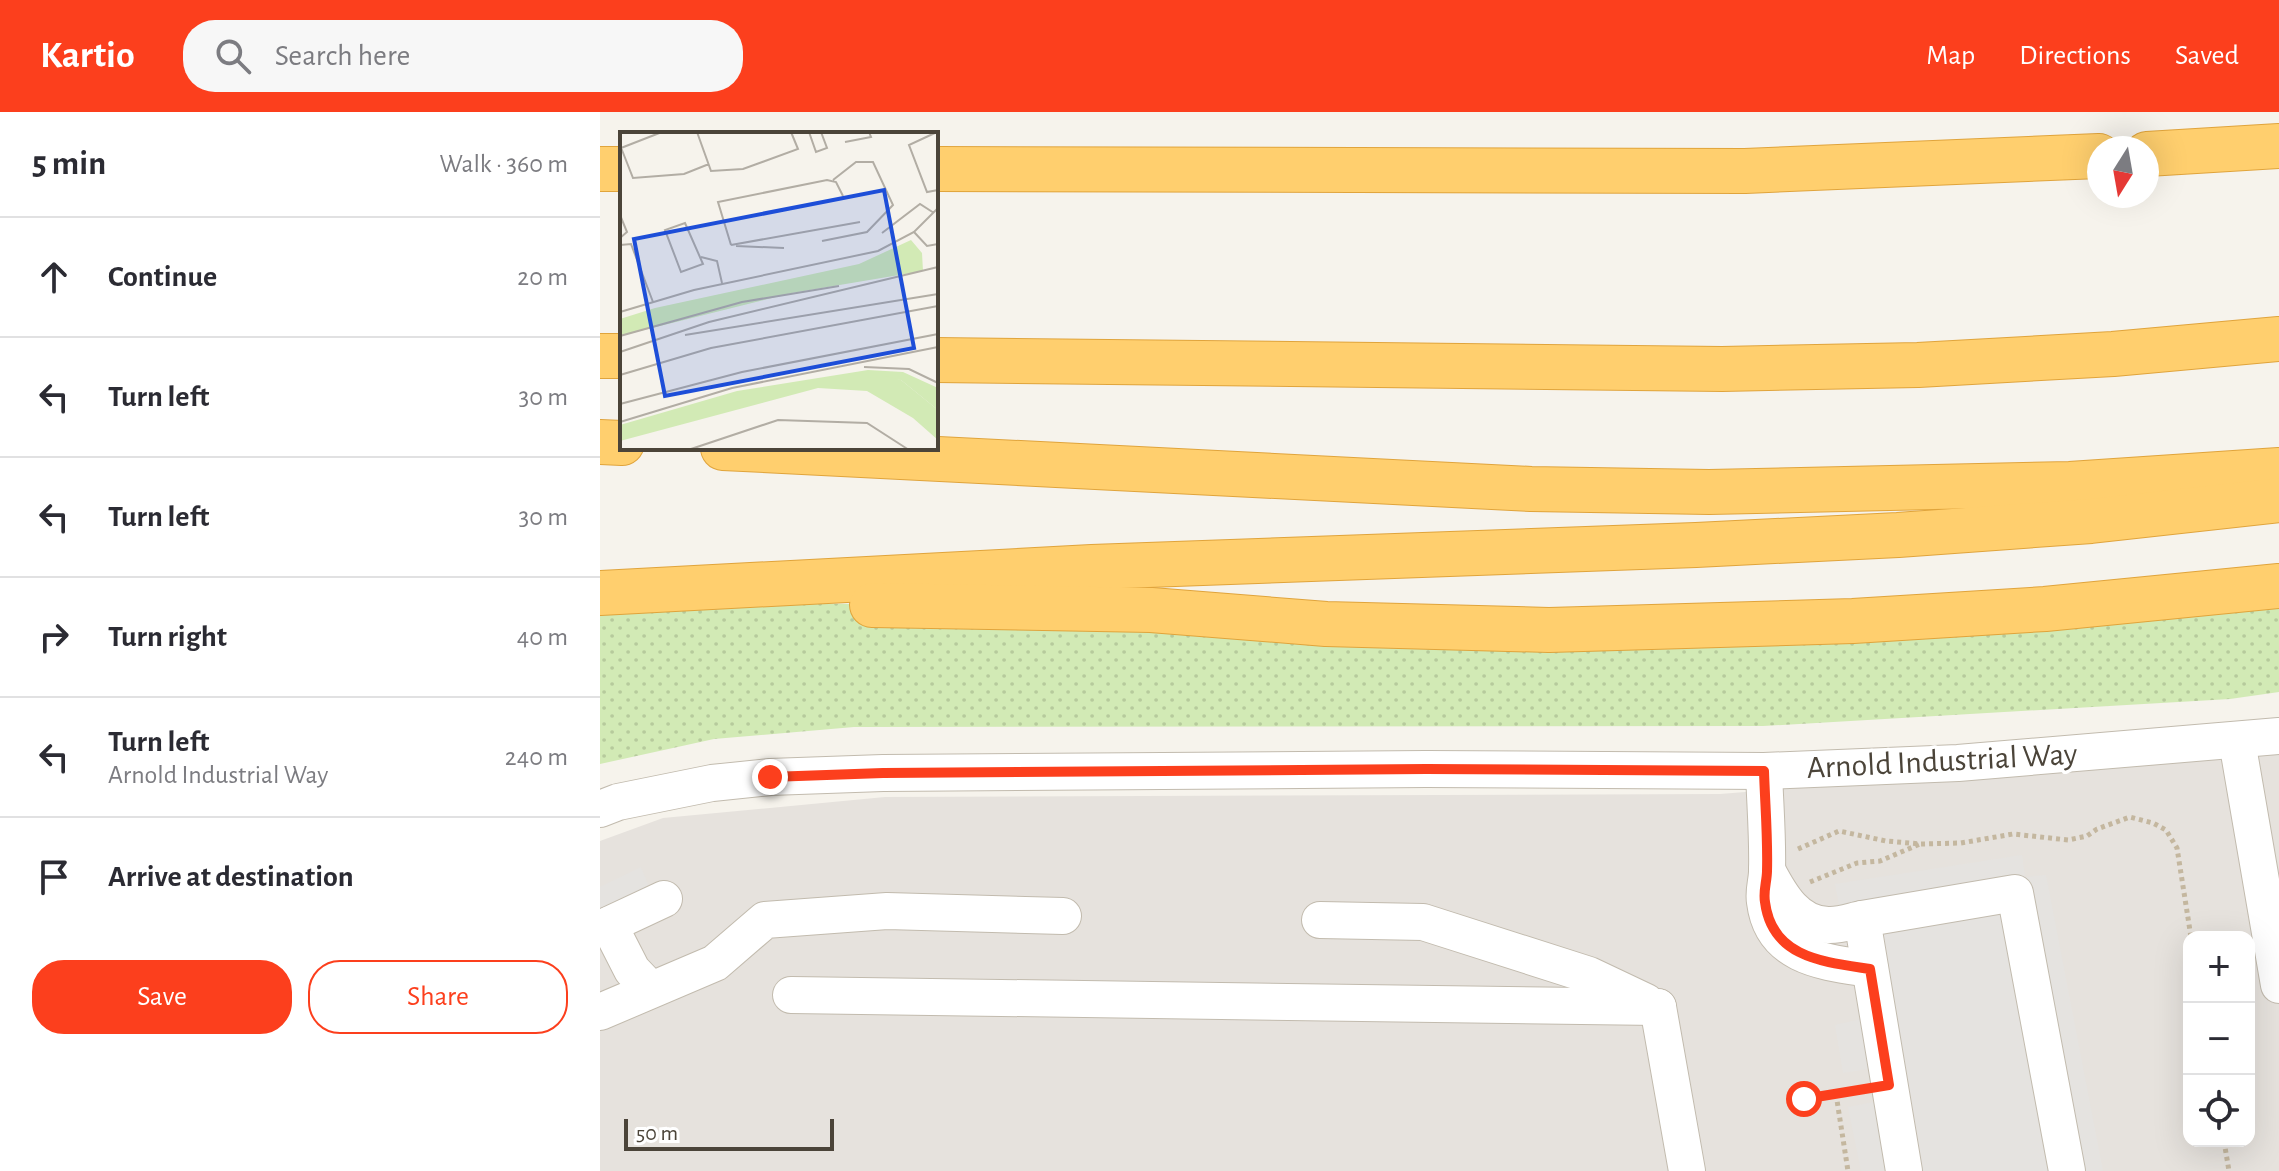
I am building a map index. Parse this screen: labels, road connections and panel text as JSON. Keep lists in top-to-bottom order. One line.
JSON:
{"streets":{"street":["Arnold Industrial Way"]},"scale_bar":"50 m","north":"bottom","page":{"header":"Kartio","search":"Search here","nav":["Map","Directions","Saved"],"heading":["5 min","Walk · 360 m"],"list":[["Continue","20 m"],["Turn left","30 m"],["Turn left","30 m"],["Turn right","40 m"],["Turn left","Arnold Industrial Way","240 m"],"Arrive at destination"],"map_buttons":["+","−"],"buttons":["Save","Share"],"scale":"50 m"}}
